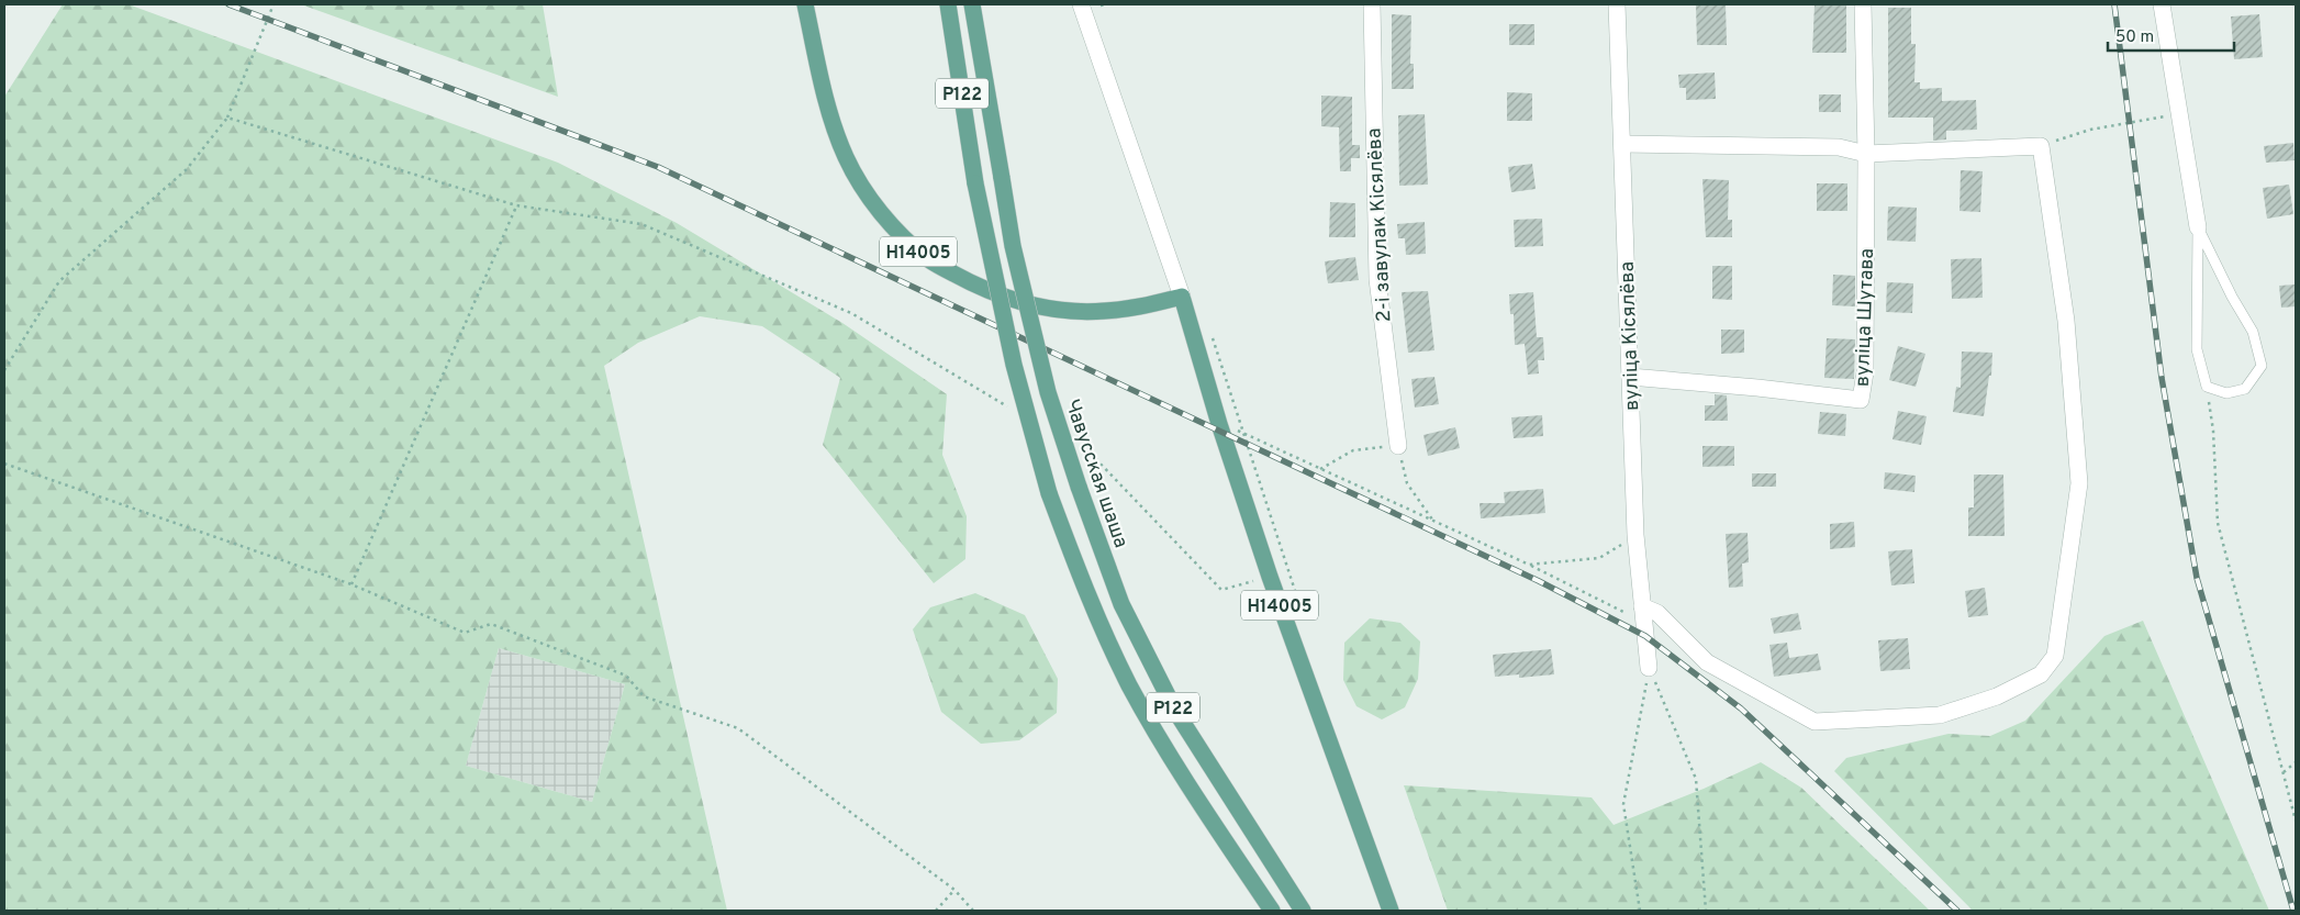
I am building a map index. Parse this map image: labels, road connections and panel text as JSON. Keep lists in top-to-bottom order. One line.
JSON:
{"streets":{"main road":["Р122","Н14005","Чавусская шаша"],"street":["2-і завулак Кісялёва","вуліца Шутава","вуліца Кісялёва"]},"crossings":[["вуліца Шутава","вуліца Кісялёва"]],"scale_bar":"50 m"}
